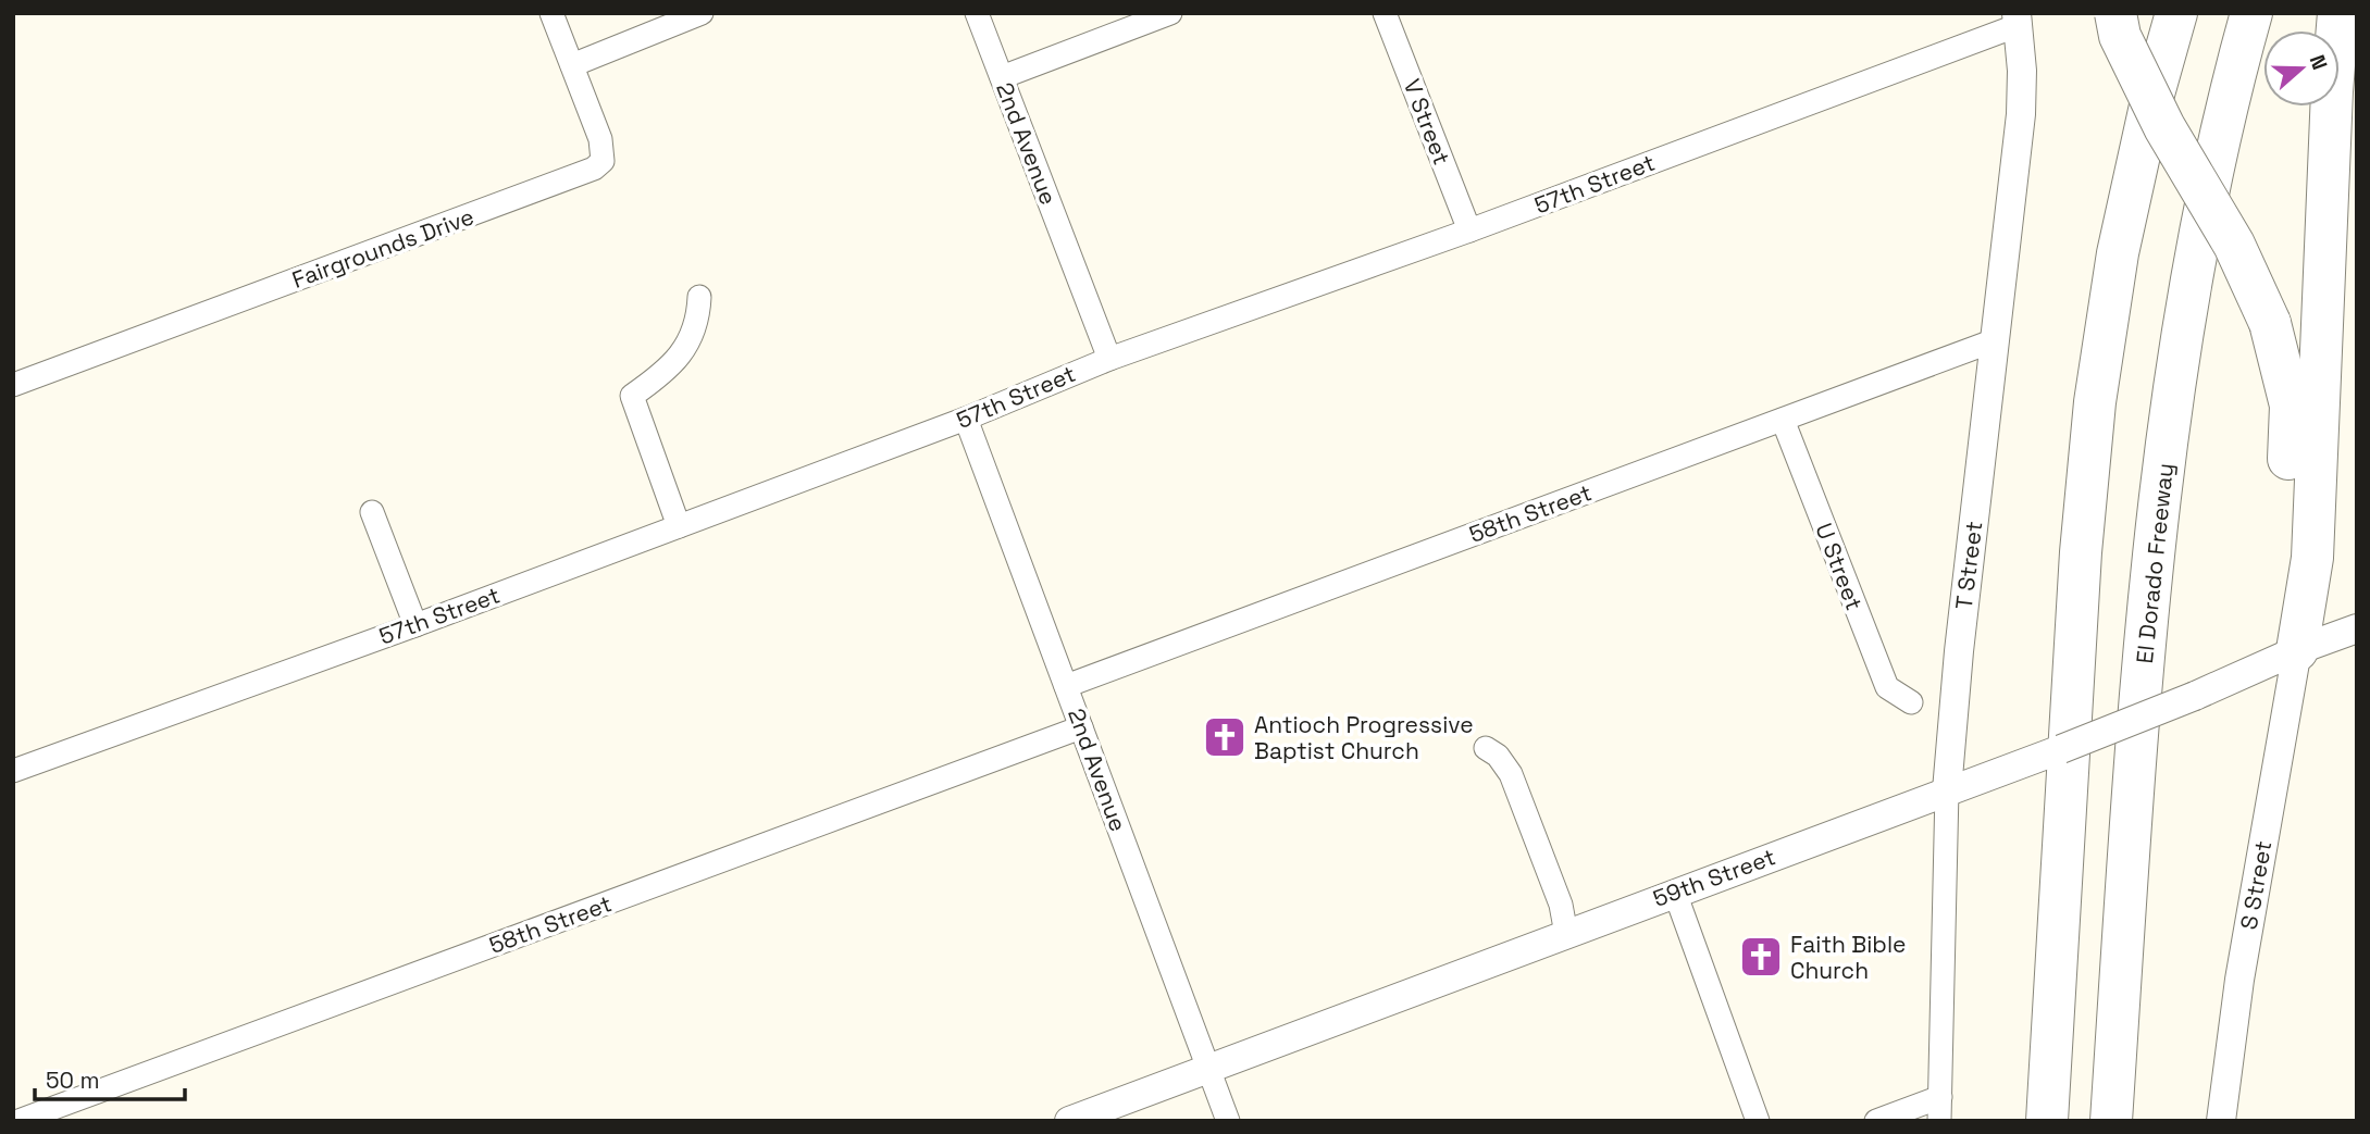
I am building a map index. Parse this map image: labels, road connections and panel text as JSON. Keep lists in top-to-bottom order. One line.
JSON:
{"streets":{"highway":["El Dorado Freeway"],"street":["V Street","2nd Avenue","57th Street","Fairgrounds Drive","58th Street","T Street","U Street","59th Street","S Street"]},"crossings":[["V Street","57th Street"],["2nd Avenue","57th Street"],["2nd Avenue","58th Street"],["2nd Avenue","59th Street"],["57th Street","T Street"],["58th Street","T Street"],["58th Street","U Street"],["T Street","59th Street"],["59th Street","S Street"]],"places":{"church":["Antioch Progressive Baptist Church","Faith Bible Church"]},"scale_bar":"50 m","north":"right"}
